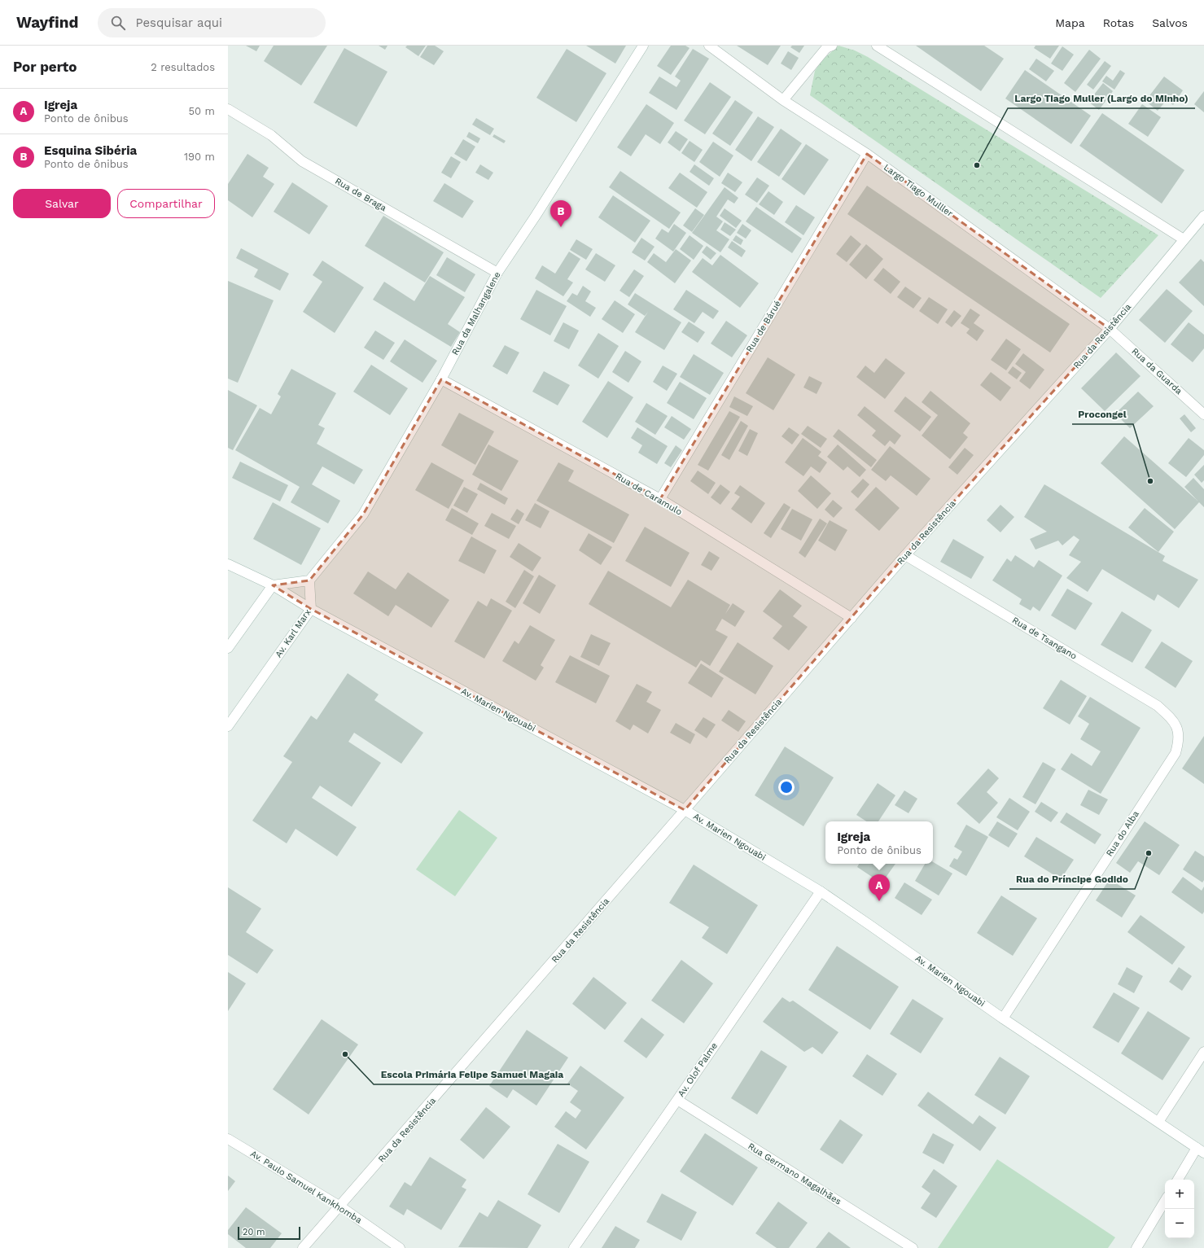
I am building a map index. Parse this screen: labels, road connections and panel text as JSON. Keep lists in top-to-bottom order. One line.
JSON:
{"streets":{"street":["Largo Tiago Mulller","Rua de Braga","Rua da Malhangalene","Rua de Bárué","Rua da Resistência","Rua da Guarda","Rua de Caramulo","Av. Karl Marx","Rua de Tsangano","Av. Marien Ngouabi","Rua do Alba","Av. Olof Palme","Rua Germano Magalhães","Av. Paulo Samuel Kankhomba"]},"crossings":[["Largo Tiago Mulller","Rua de Bárué"],["Largo Tiago Mulller","Rua da Resistência"],["Largo Tiago Mulller","Rua da Guarda"],["Rua de Braga","Rua da Malhangalene"],["Rua da Malhangalene","Rua de Caramulo"],["Rua da Malhangalene","Av. Karl Marx"],["Rua de Bárué","Rua de Caramulo"],["Rua da Resistência","Rua da Guarda"],["Rua da Resistência","Rua de Caramulo"],["Rua da Resistência","Rua de Tsangano"],["Rua da Resistência","Av. Marien Ngouabi"],["Rua da Resistência","Av. Paulo Samuel Kankhomba"],["Av. Karl Marx","Av. Marien Ngouabi"],["Rua de Tsangano","Rua do Alba"],["Av. Marien Ngouabi","Rua do Alba"],["Av. Marien Ngouabi","Av. Olof Palme"],["Av. Olof Palme","Rua Germano Magalhães"]],"places":["Largo Tiago Muller (Largo do Minho)","Procongel","Rua do Príncipe Godido","Escola Primária Felipe Samuel Magaia"],"scale_bar":"20 m","page":{"header":"Wayfind","search":"Pesquisar aqui","nav":["Mapa","Rotas","Salvos"],"heading":["Por perto","2 resultados"],"list":[{"mark":"A","name":"Igreja","note":"Ponto de ônibus","value":"50 m"},{"mark":"B","name":"Esquina Sibéria","note":"Ponto de ônibus","value":"190 m"}],"buttons":["Salvar","Compartilhar"],"pins":["B","A"],"popup":["Igreja","Ponto de ônibus"],"map_buttons":["+","−"],"scale":"20 m"}}
